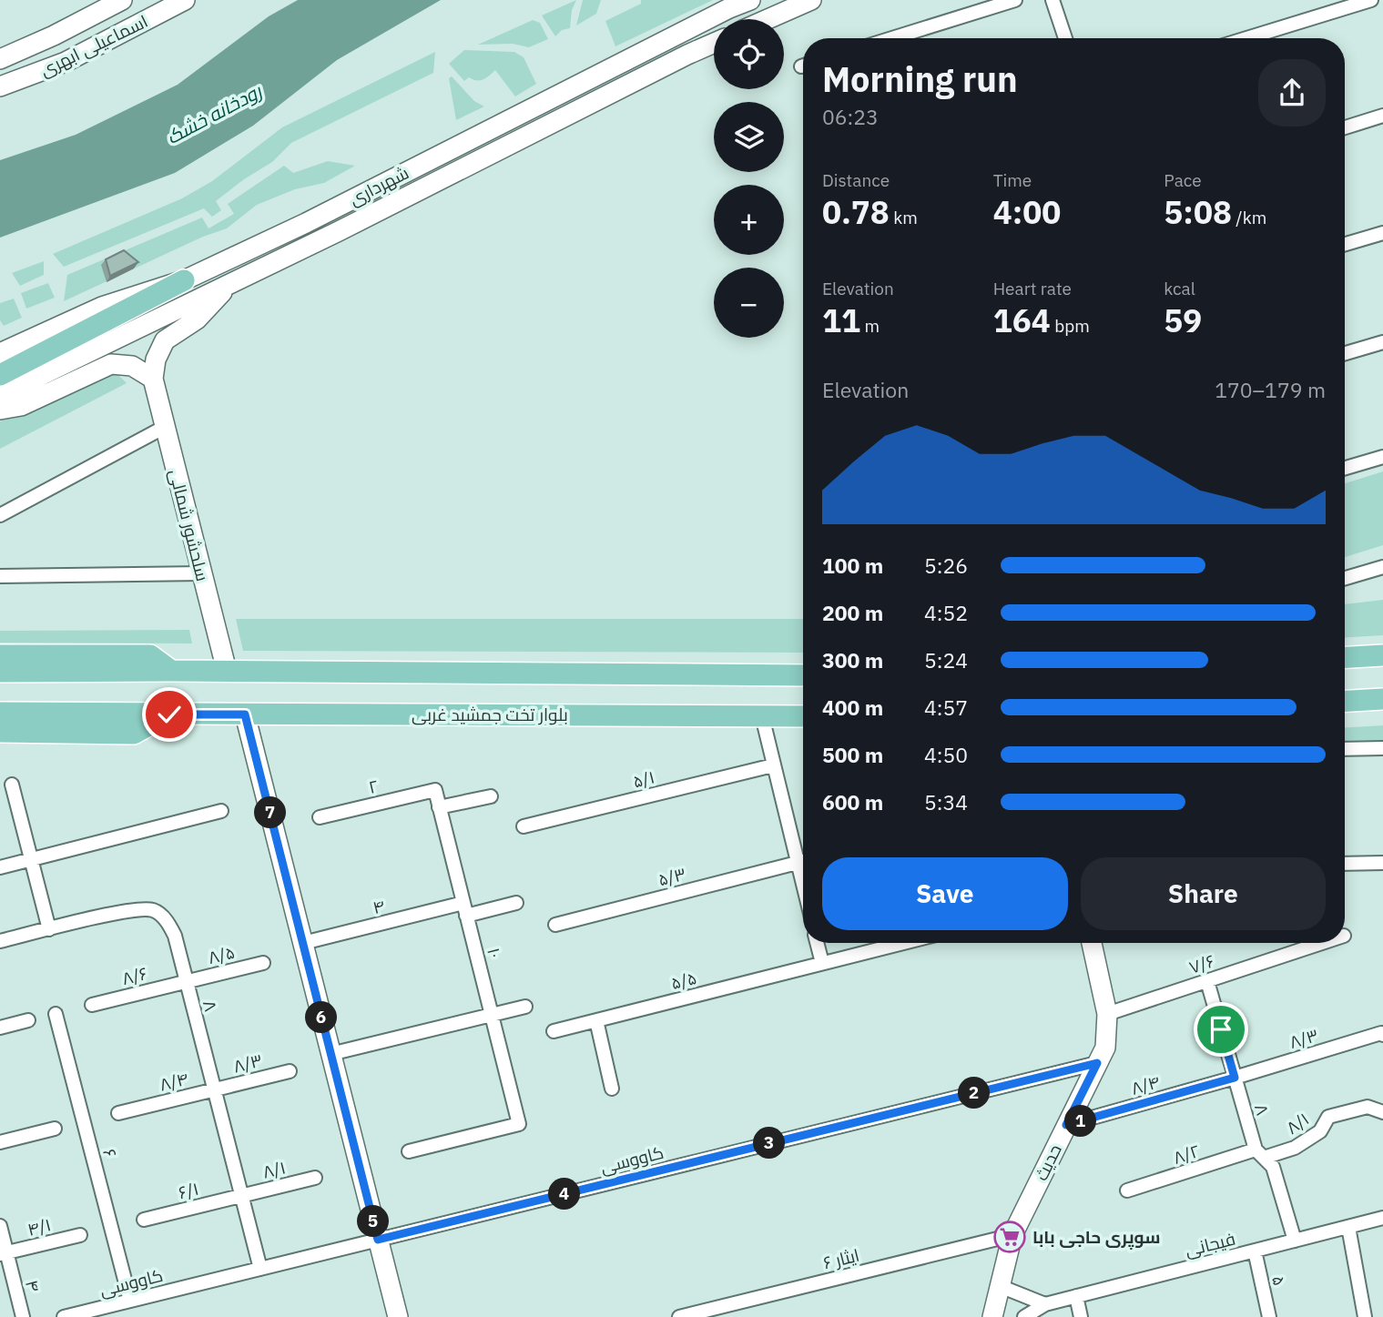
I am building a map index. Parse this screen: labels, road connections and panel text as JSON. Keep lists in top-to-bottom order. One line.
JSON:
{"streets":{"main road":["بلوار تخت جمشید غربی"],"street":["اسماعیلی ابهری","شهرداری","سلحشور شمالی","۵/۱","۲","۵/۳","۴","۱۰","۸/۵","۷/۶","۸/۶","۵/۵","۸","۸/۳","۸/۴","۸/۱","۶","۸/۲","کاووسی","حدیث","۶/۱","۴/۱","فیجانی","ایثار ۶","۵"]},"crossings":[["۲","۱۰"],["۴","۱۰"],["۴","۴/۱"],["۸/۵","۸/۶"],["۸/۵","۸"],["۷/۶","۸"],["۷/۶","حدیث"],["۸/۶","۸"],["۸","۸/۳"],["۸","۸/۴"],["۸","۸/۱"],["۸","۸/۲"],["۸","کاووسی"],["۸","۶/۱"],["۸","فیجانی"],["۸/۳","۸/۴"],["۸/۴","حدیث"],["۸/۱","۸/۲"],["۸/۱","۶/۱"],["۶","کاووسی"],["کاووسی","حدیث"],["حدیث","ایثار ۶"],["فیجانی","۵"]],"water":["رودخانه خشک"],"places":{"supermarket":["سوپری حاجی بابا"]},"page":{"map_buttons":["+","−"],"heading":["Morning run","06:23"],"stats":[["Distance","0.78 km"],["Time","4:00"],["Pace","5:08 /km"],["Elevation","11 m"],["Heart rate","164 bpm"],["kcal","59"]],"chart":["Elevation","170–179 m"],"list":[{"name":"100 m","note":"5:26"},{"name":"200 m","note":"4:52"},{"name":"300 m","note":"5:24"},{"name":"400 m","note":"4:57"},{"name":"500 m","note":"4:50"},{"name":"600 m","note":"5:34"}],"pins":["7","6","2","1","3","4","5"],"buttons":["Save","Share"]}}
